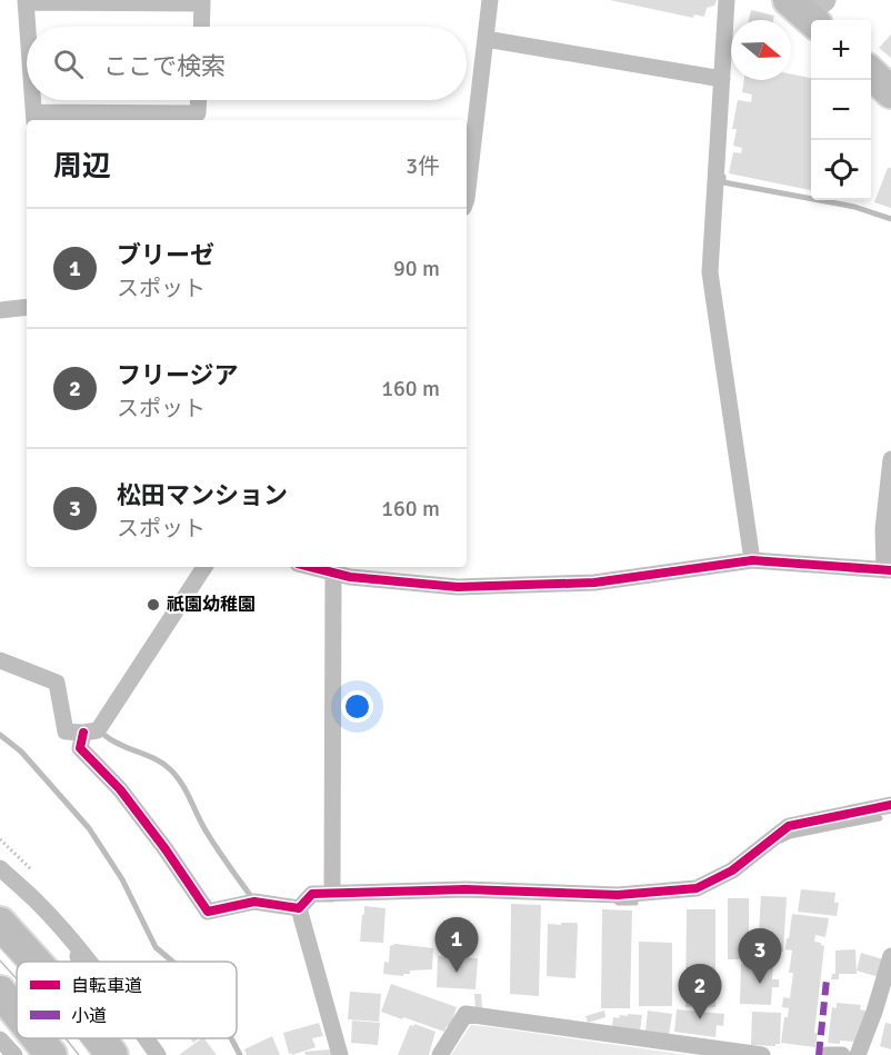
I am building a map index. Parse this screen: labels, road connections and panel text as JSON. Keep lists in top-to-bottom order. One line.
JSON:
{"places":["祇園幼稚園"],"legend":["自転車道","小道"],"north":"right","page":{"map_buttons":["+","−"],"search":"ここで検索","heading":["周辺","3件"],"list":[{"mark":"1","name":"ブリーゼ","note":"スポット","value":"90 m"},{"mark":"2","name":"フリージア","note":"スポット","value":"160 m"},{"mark":"3","name":"松田マンション","note":"スポット","value":"160 m"}],"pins":["1","3","2"]}}
